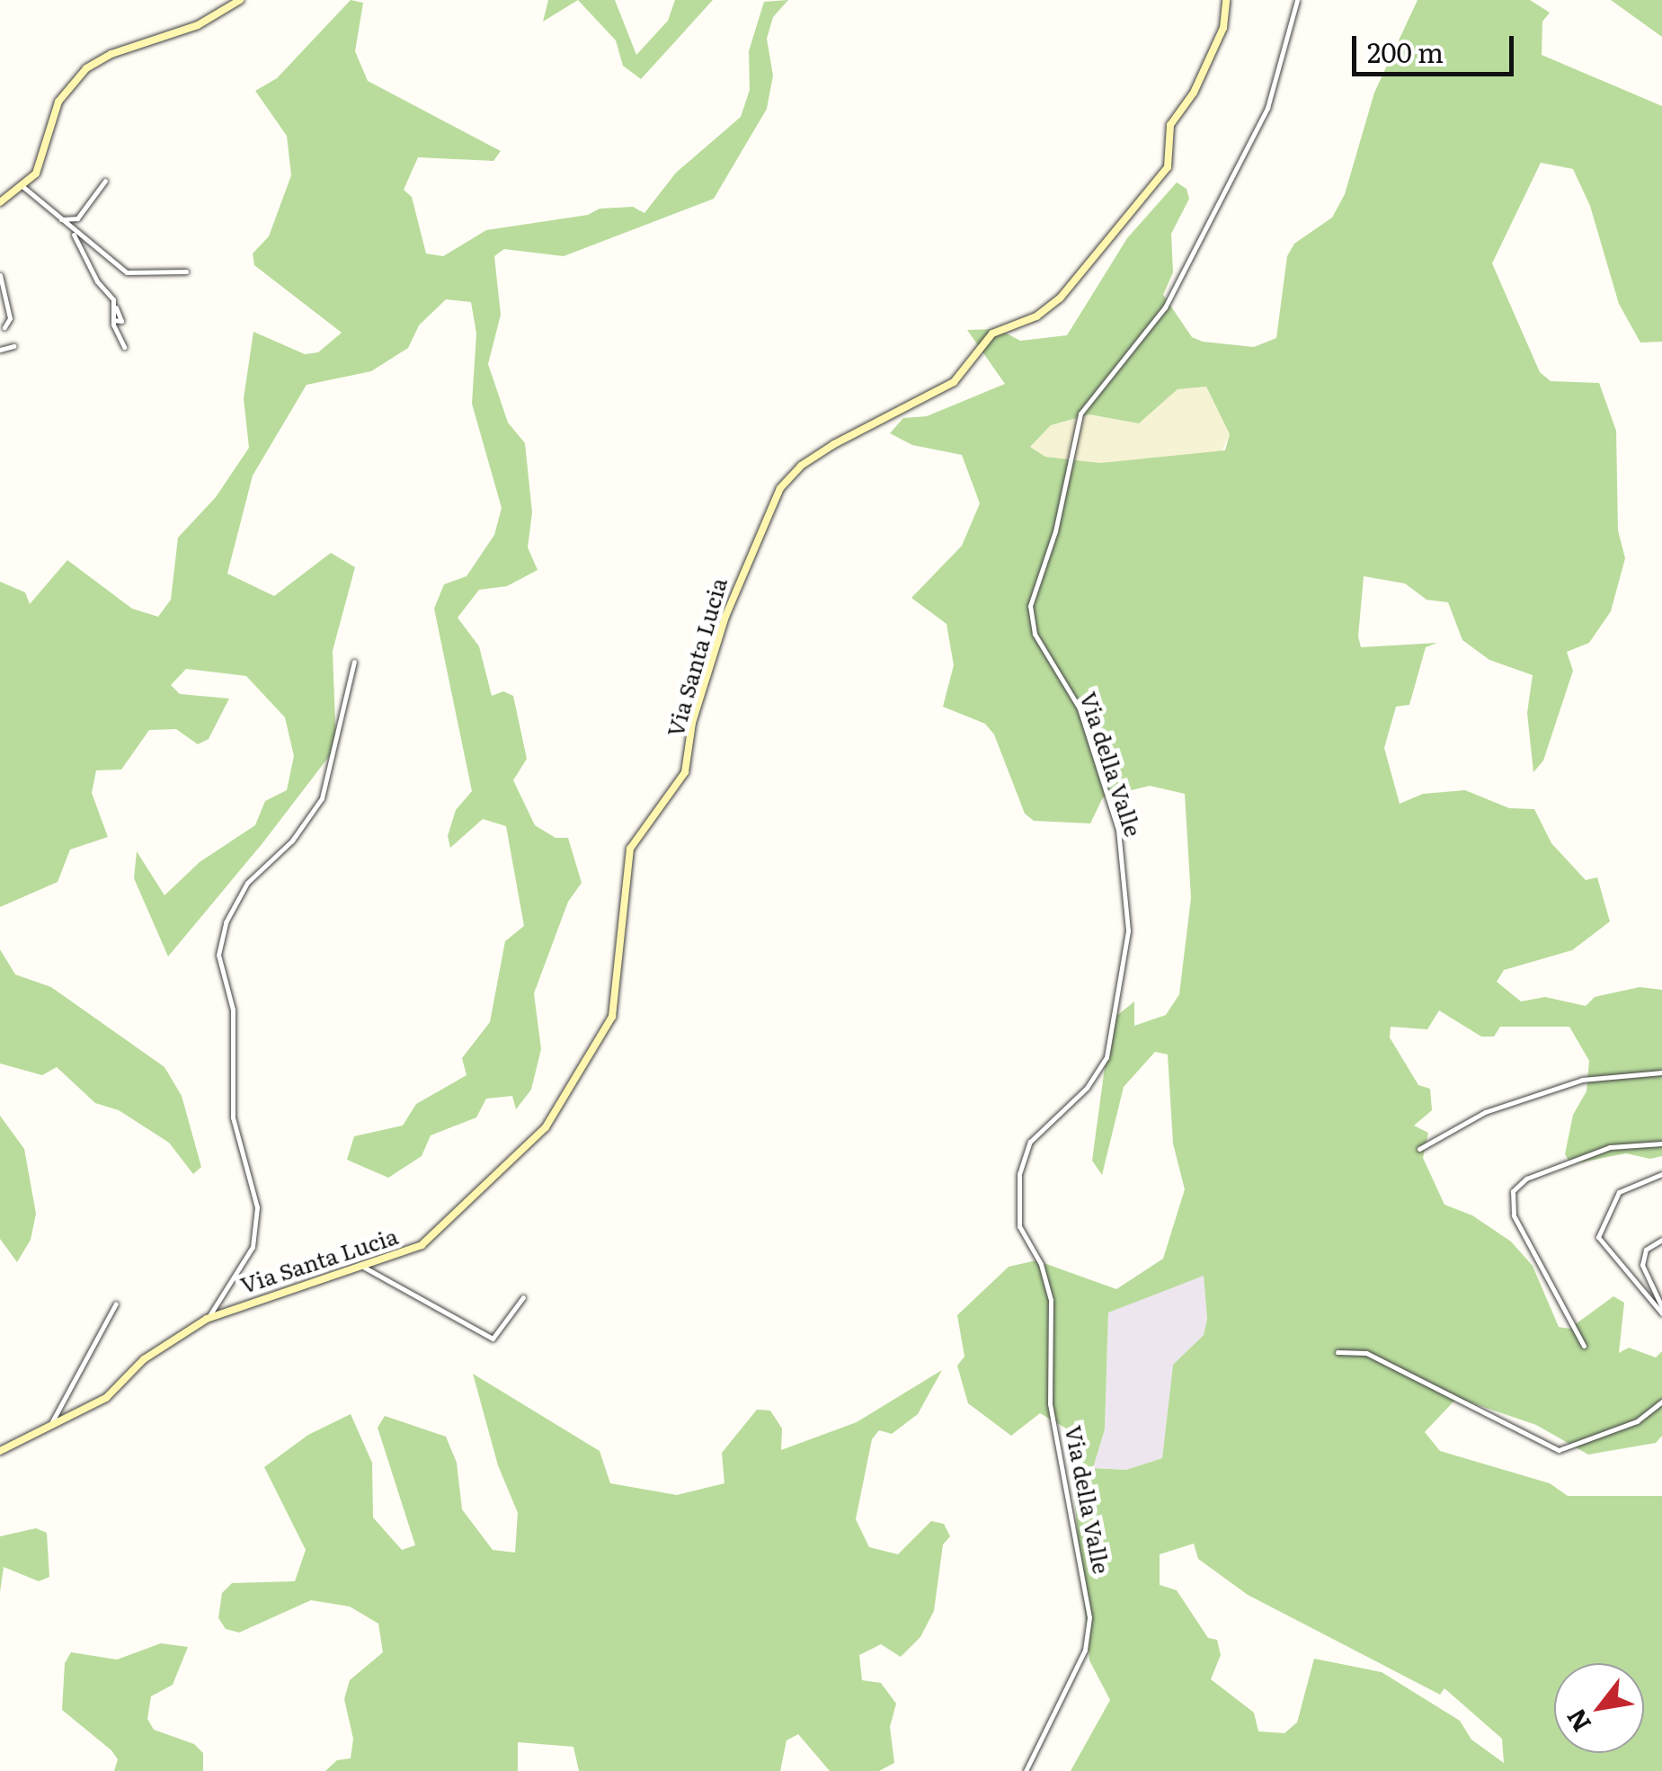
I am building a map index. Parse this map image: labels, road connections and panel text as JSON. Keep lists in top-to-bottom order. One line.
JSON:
{"streets":{"street":["Via Santa Lucia","Via della Valle"]},"scale_bar":"200 m","north":"bottom left"}
